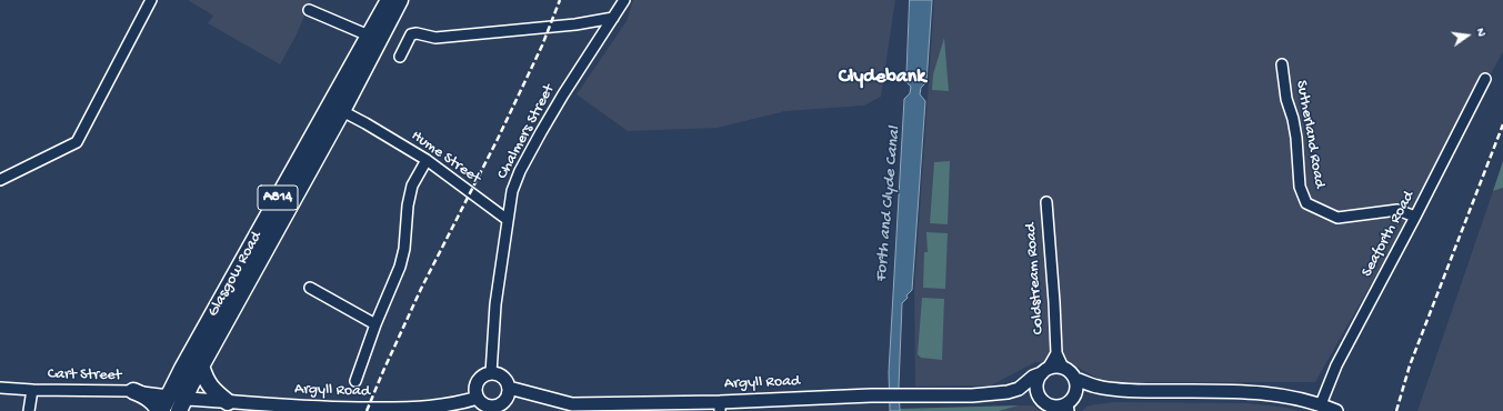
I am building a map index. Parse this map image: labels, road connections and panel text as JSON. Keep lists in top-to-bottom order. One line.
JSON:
{"streets":{"main road":["A814","Glasgow Road"],"street":["Chalmers Street","Sutherland Road","Hume Street","Seaforth Road","Coldstream Road","Cart Street","Argyll Road"]},"crossings":[["Chalmers Street","Hume Street"],["Chalmers Street","Argyll Road"],["Sutherland Road","Seaforth Road"],["Hume Street","Glasgow Road"],["Glasgow Road","Cart Street"],["Glasgow Road","Argyll Road"],["Coldstream Road","Argyll Road"]],"districts":["Clydebank"],"water":["Forth and Clyde Canal"],"north":"right"}
